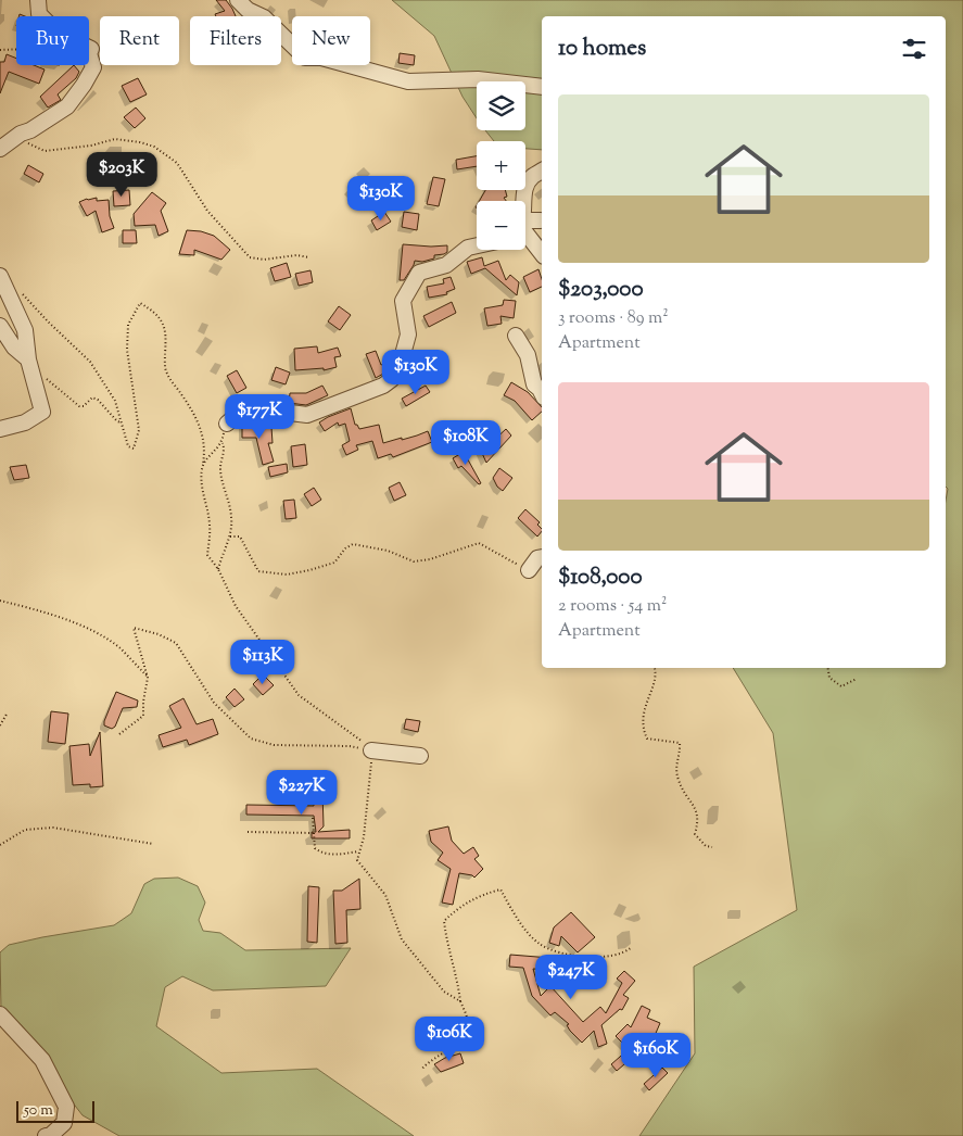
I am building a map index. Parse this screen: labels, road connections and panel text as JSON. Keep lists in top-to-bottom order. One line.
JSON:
{"scale_bar":"50 m","page":{"chip":["Buy","Rent","Filters","New"],"heading":"10 homes","map_buttons":["+","−"],"list":[{"name":"$203,000","note":"3 rooms · 89 m² · Apartment"},{"name":"$108,000","note":"2 rooms · 54 m² · Apartment"}],"price":["$203K","$130K","$130K","$177K","$108K","$113K","$227K","$247K","$106K","$160K"],"scale":"50 m"}}
